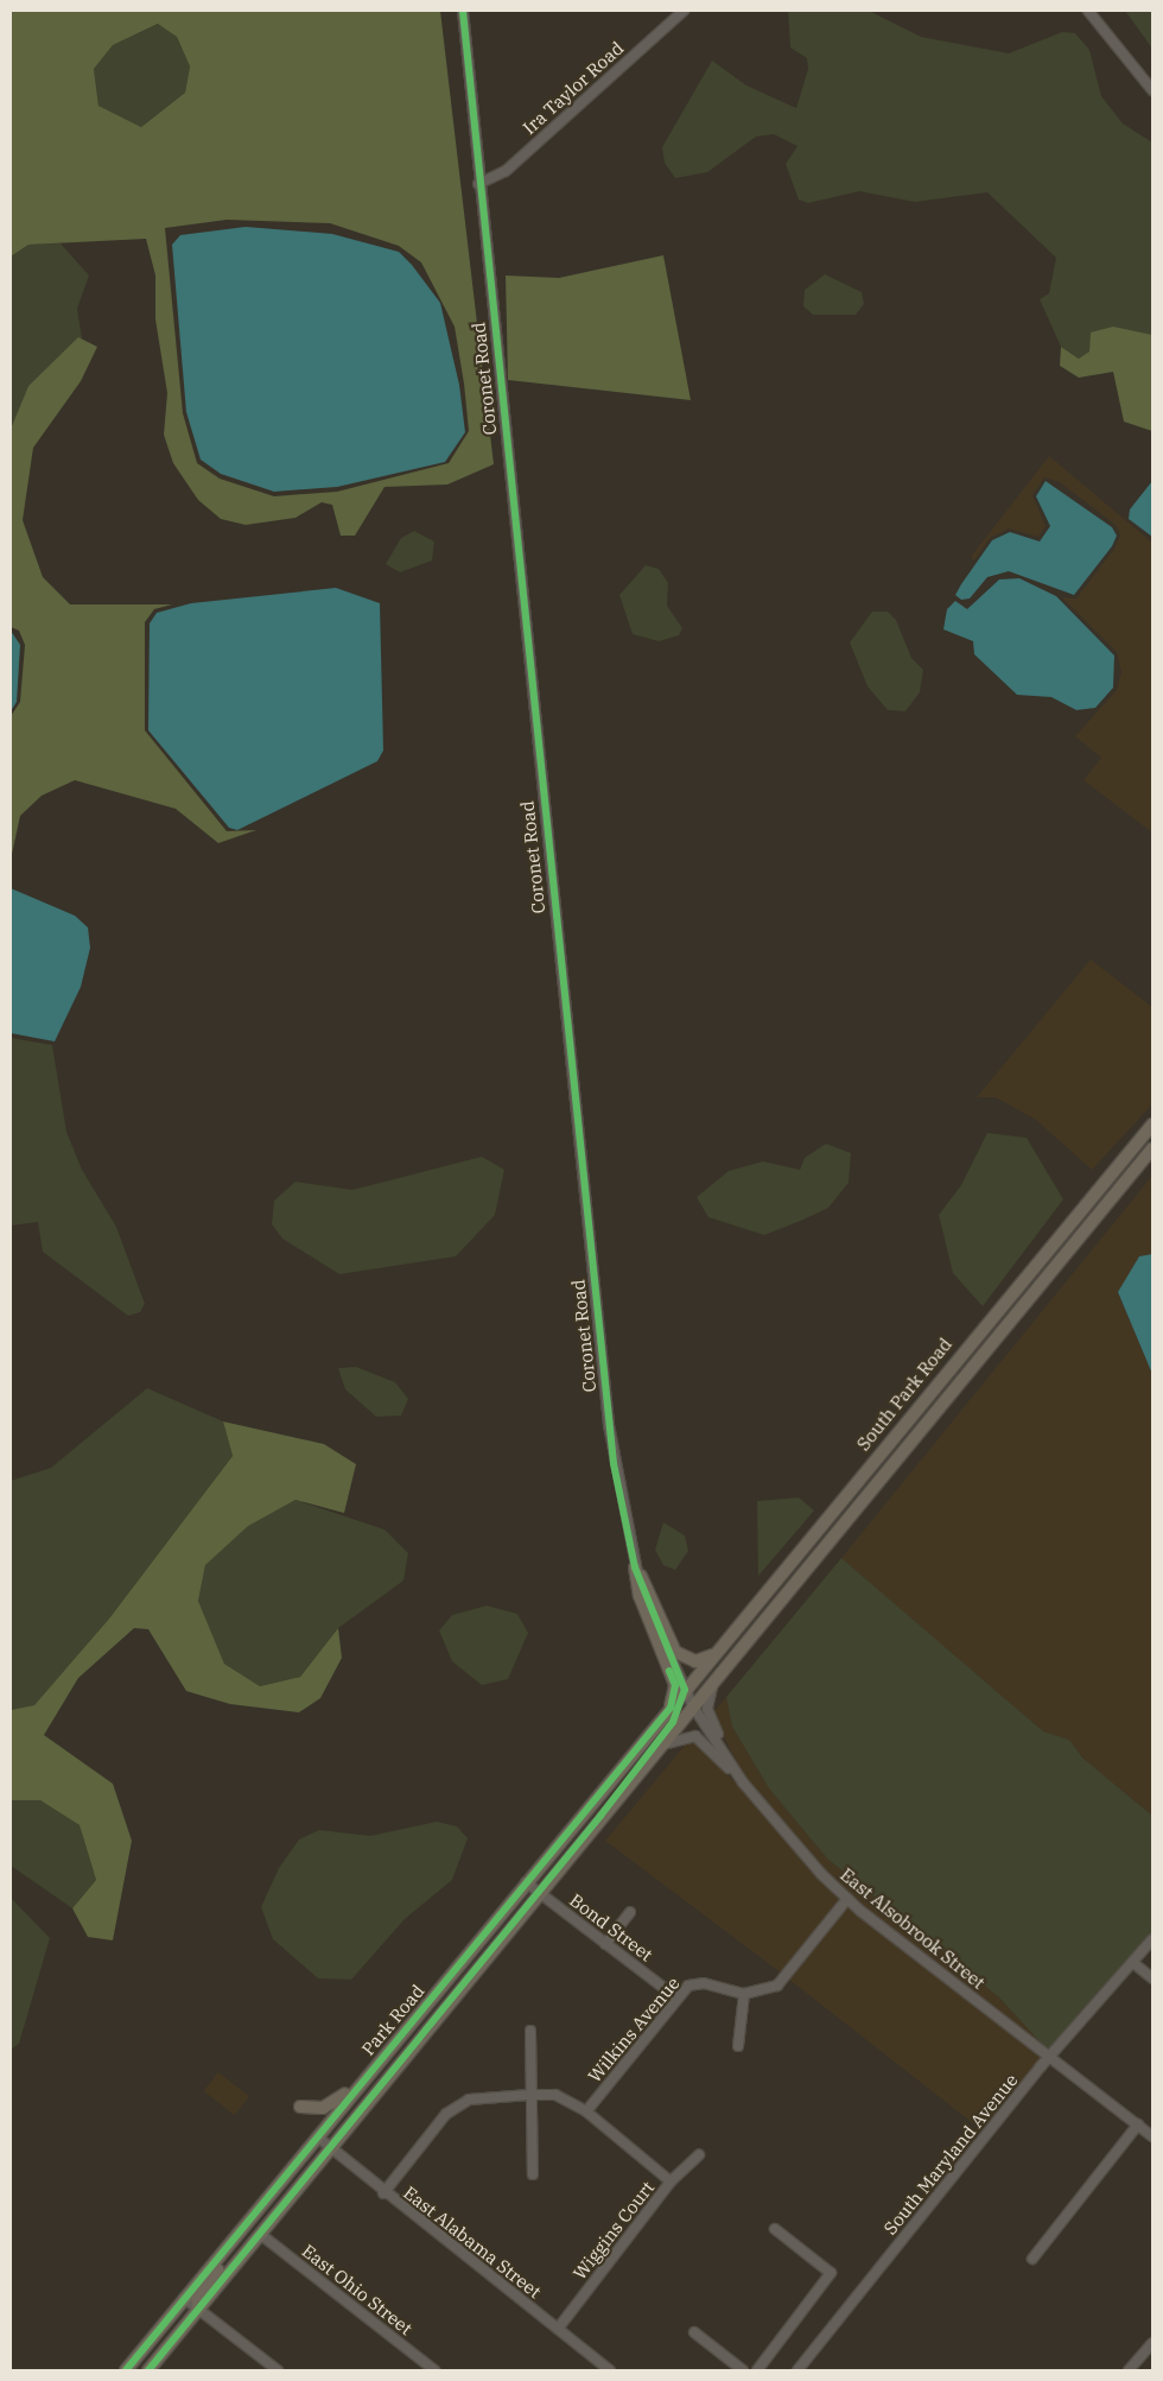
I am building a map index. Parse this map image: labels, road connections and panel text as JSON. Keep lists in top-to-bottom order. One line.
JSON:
{"streets":{"main road":["South Park Road","Park Road"],"street":["Ira Taylor Road","Coronet Road","Bond Street","East Alsobrook Street","Wilkins Avenue","South Maryland Avenue","Wiggins Court","East Alabama Street","East Ohio Street"]},"crossings":[["Ira Taylor Road","Coronet Road"],["Coronet Road","South Park Road"],["Coronet Road","East Alsobrook Street"],["Coronet Road","Park Road"],["South Park Road","East Alsobrook Street"],["South Park Road","Park Road"],["Bond Street","Park Road"],["Bond Street","Wilkins Avenue"],["East Alsobrook Street","Park Road"],["East Alsobrook Street","Wilkins Avenue"],["East Alsobrook Street","South Maryland Avenue"],["Park Road","East Alabama Street"],["Park Road","East Ohio Street"],["Wiggins Court","East Alabama Street"]]}
